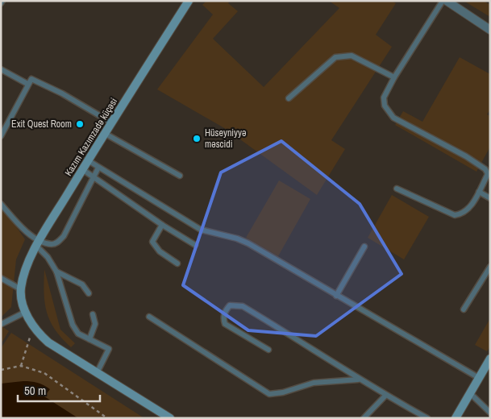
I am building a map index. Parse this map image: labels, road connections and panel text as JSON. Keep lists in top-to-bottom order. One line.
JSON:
{"streets":{"main road":["Kazım Kazımzadə küçəsi"]},"places":["Exit Quest Room","Hüseyniyyə məscidi"],"scale_bar":"50 m"}
